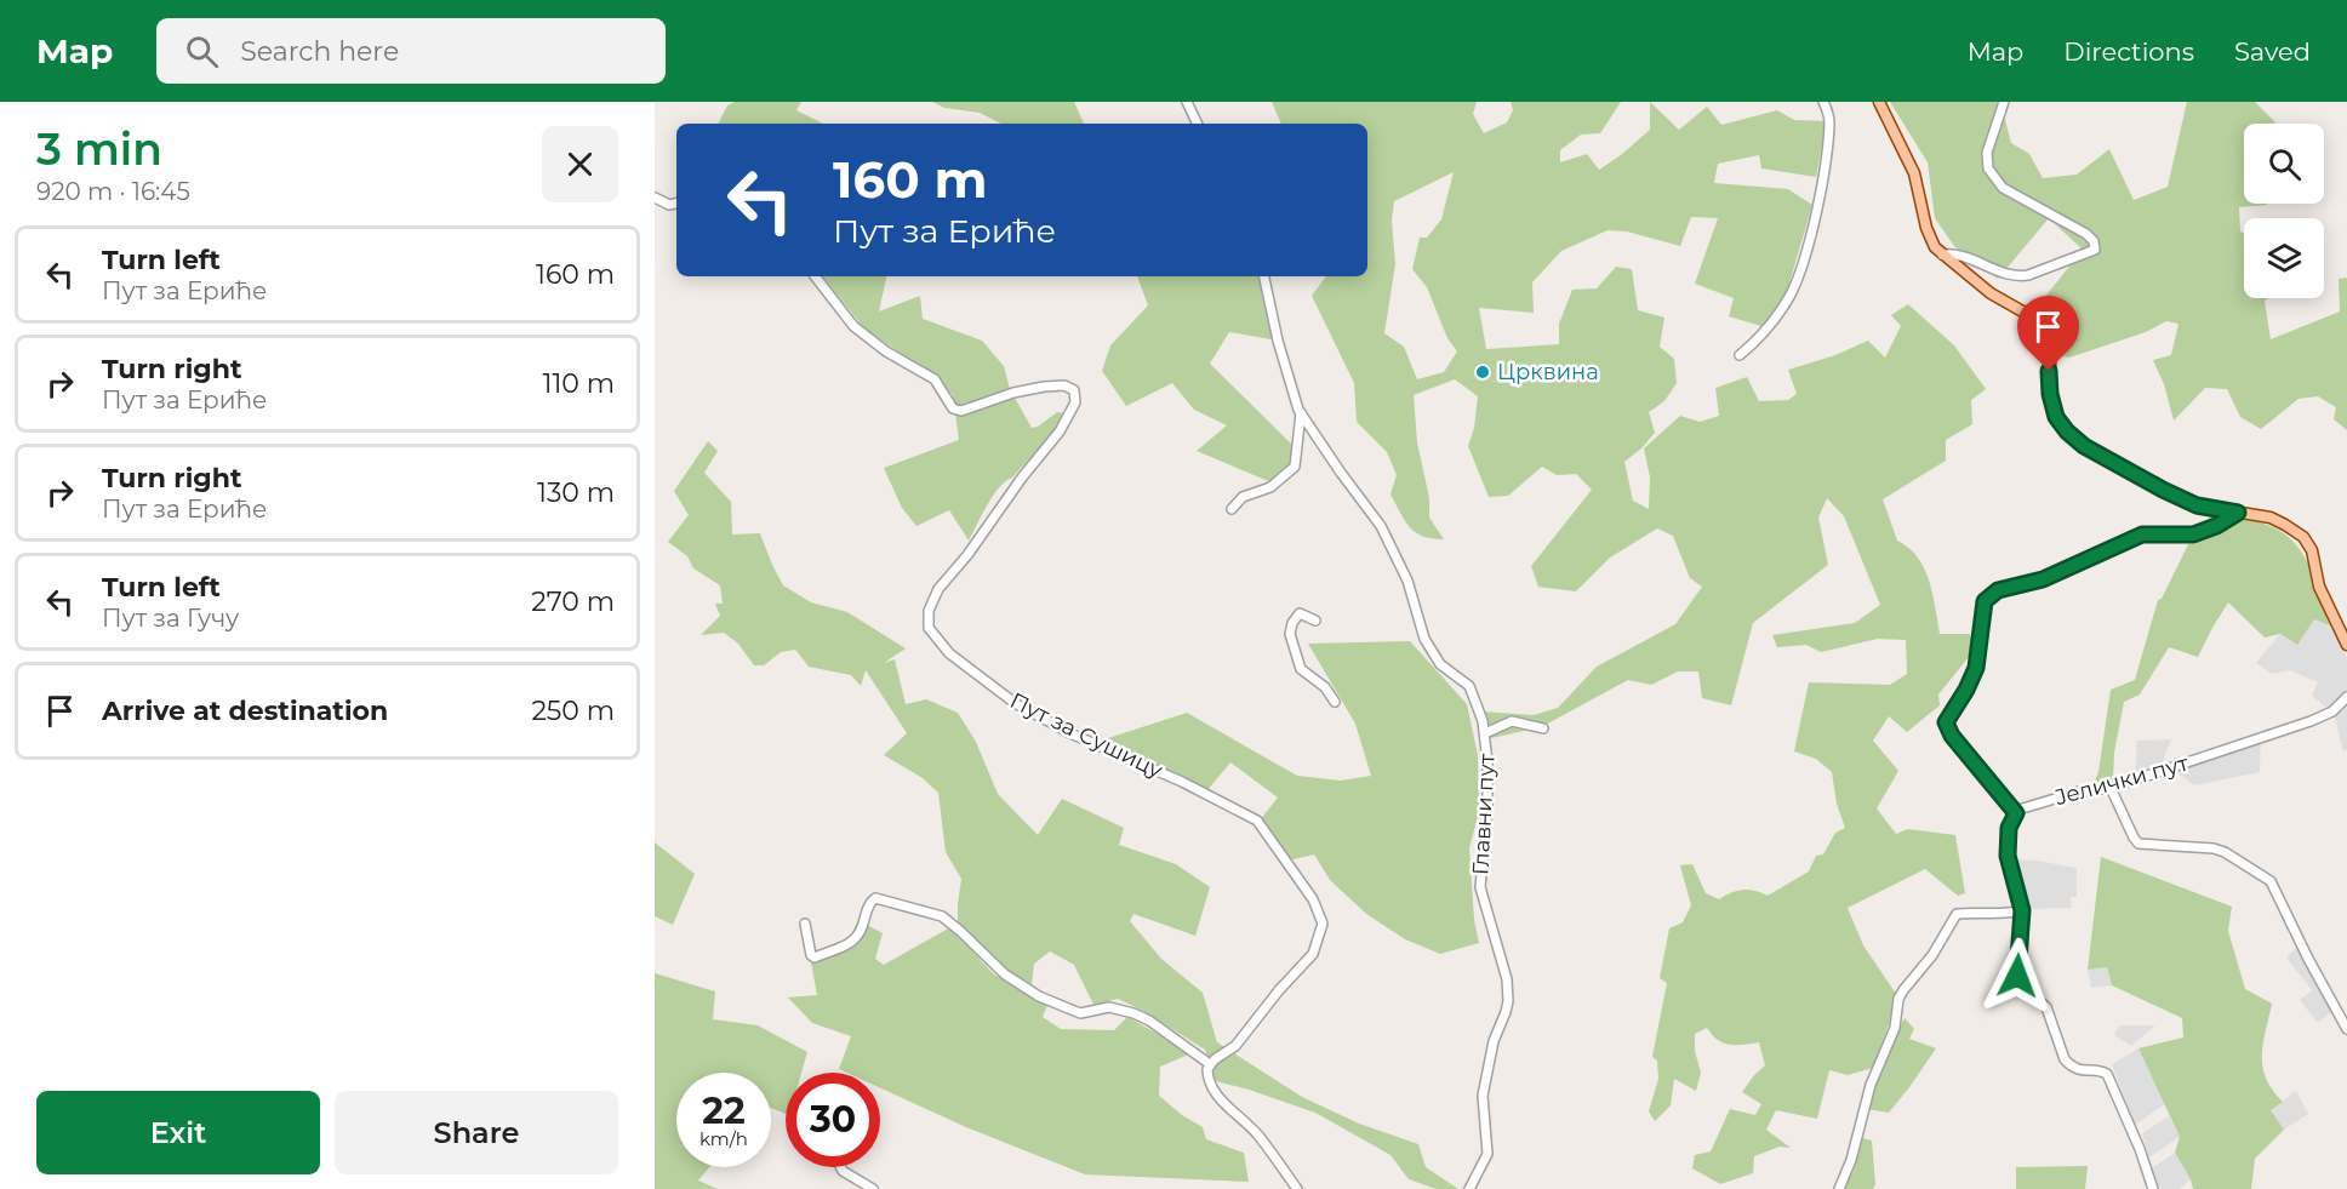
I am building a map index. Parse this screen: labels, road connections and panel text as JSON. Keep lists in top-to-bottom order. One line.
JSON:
{"streets":{"street":["Пут за Сушицу","Јелички пут","Главни пут"]},"places":["Црквина"],"page":{"header":"Map","search":"Search here","nav":["Map","Directions","Saved"],"heading":["3 min","920 m · 16:45"],"turn":["160 m","Пут за Ериће"],"list":[{"name":"Turn left","note":"Пут за Ериће","value":"160 m"},{"name":"Turn right","note":"Пут за Ериће","value":"110 m"},{"name":"Turn right","note":"Пут за Ериће","value":"130 m"},{"name":"Turn left","note":"Пут за Гучу","value":"270 m"},{"name":"Arrive at destination","value":"250 m"}],"speed":"22 km/h","limit":"30","buttons":["Exit","Share"]}}
